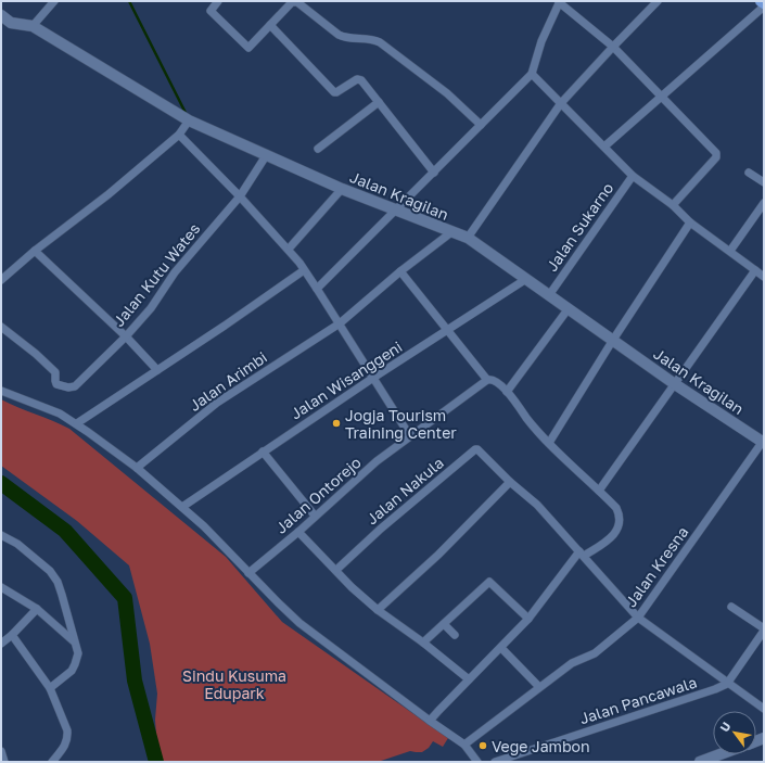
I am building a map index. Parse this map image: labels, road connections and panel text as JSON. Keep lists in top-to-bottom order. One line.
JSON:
{"streets":{"street":["Jalan Kragilan","Jalan Sukarno","Jalan Kutu Wates","Jalan Wisanggeni","Jalan Arimbi","Jalan Nakula","Jalan Ontorejo","Jalan Kresna","Jalan Pancawala"]},"crossings":[["Jalan Kragilan","Jalan Sukarno"],["Jalan Kragilan","Jalan Kutu Wates"],["Jalan Kragilan","Jalan Wisanggeni"],["Jalan Kragilan","Jalan Arimbi"],["Jalan Kragilan","Jalan Kresna"]],"parks":["Sindu Kusuma Edupark"],"places":["Jogja Tourism Training Center","Vege Jambon"],"north":"top left"}
